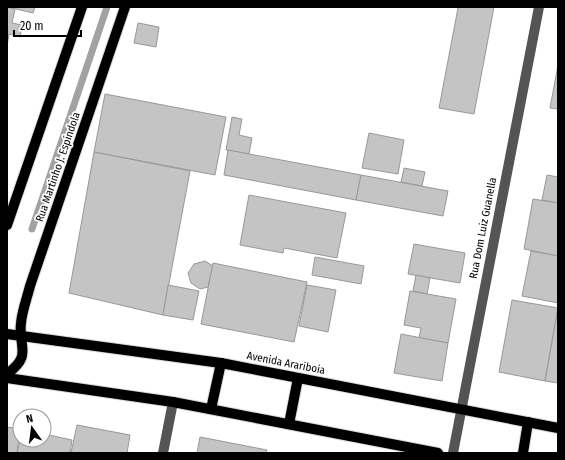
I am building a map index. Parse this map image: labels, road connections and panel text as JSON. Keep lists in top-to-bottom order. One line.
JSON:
{"streets":{"main road":["Rua Martinho J. Espíndola","Avenida Arariboia"],"street":["Rua Dom Luiz Guanella"]},"crossings":[["Rua Martinho J. Espíndola","Avenida Arariboia"],["Rua Dom Luiz Guanella","Avenida Arariboia"]],"scale_bar":"20 m","north":"top"}
